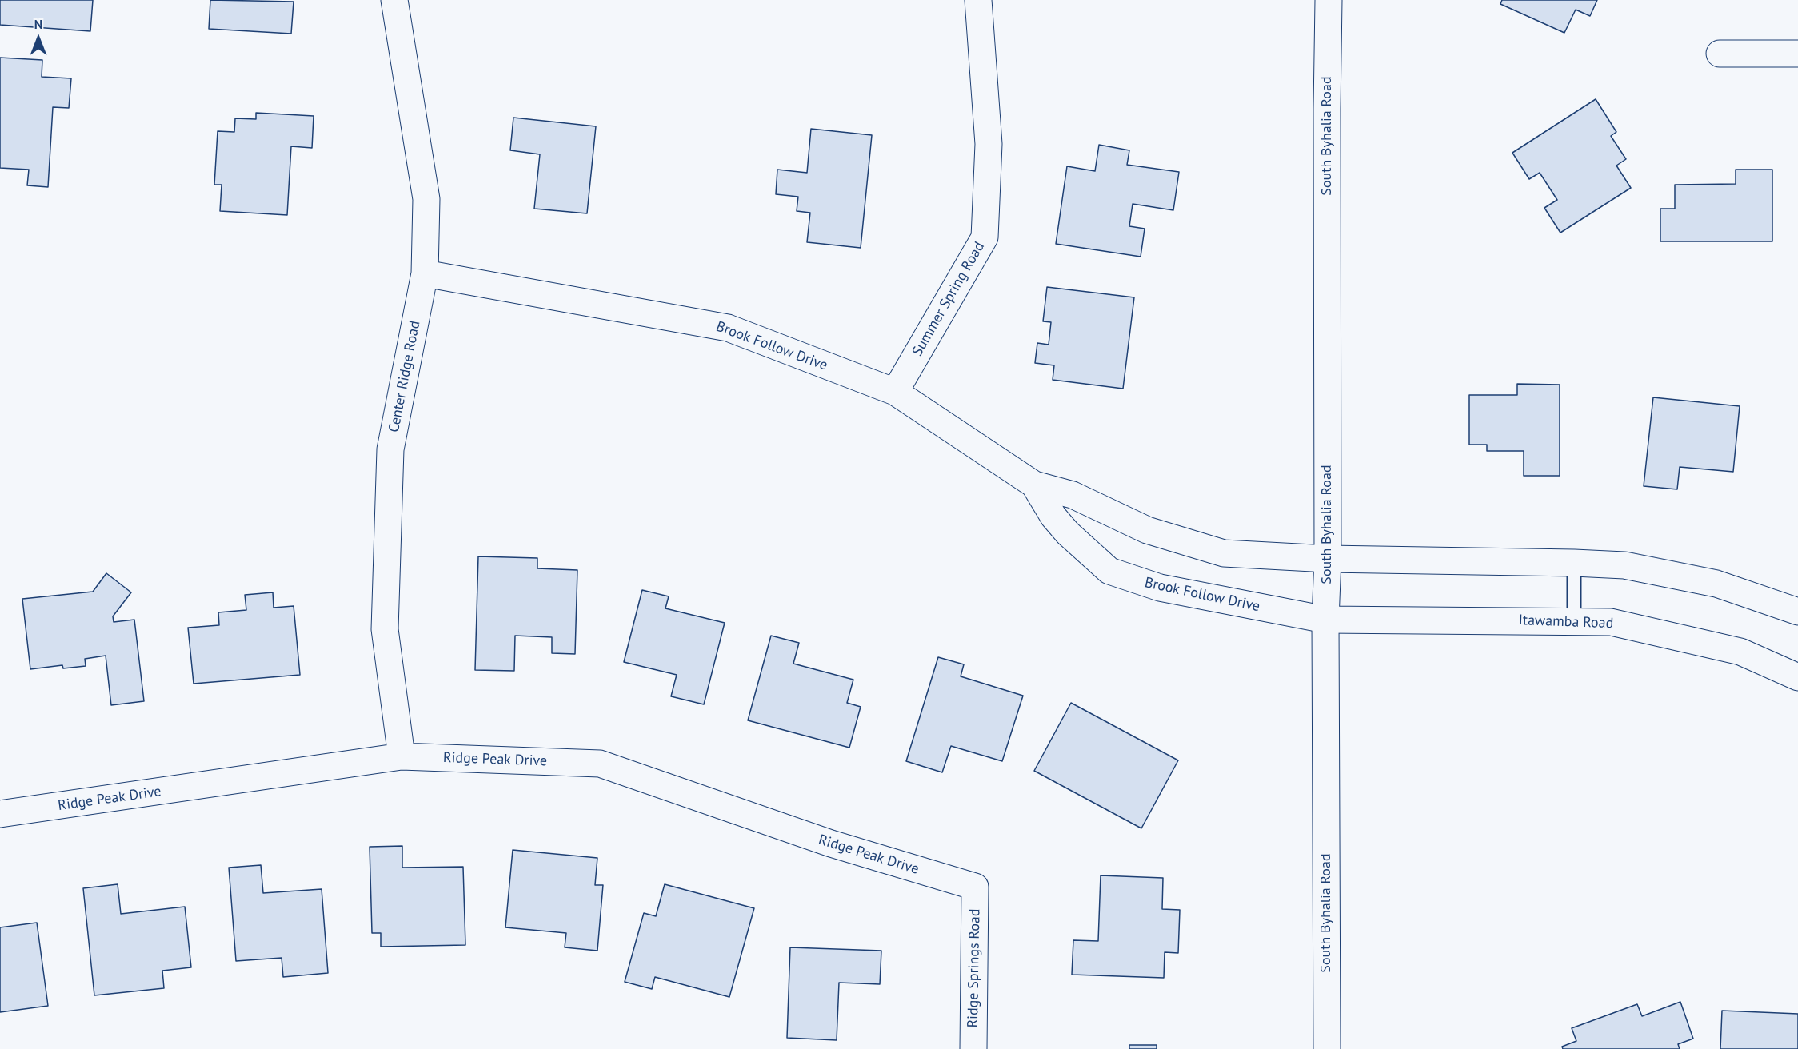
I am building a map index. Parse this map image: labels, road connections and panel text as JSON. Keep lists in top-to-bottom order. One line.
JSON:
{"streets":{"street":["South Byhalia Road","Summer Spring Road","Brook Follow Drive","Center Ridge Road","Itawamba Road","Ridge Peak Drive","Ridge Springs Road"]},"crossings":[["South Byhalia Road","Brook Follow Drive"],["South Byhalia Road","Itawamba Road"],["Summer Spring Road","Brook Follow Drive"],["Brook Follow Drive","Center Ridge Road"],["Brook Follow Drive","Itawamba Road"],["Center Ridge Road","Ridge Peak Drive"],["Ridge Peak Drive","Ridge Springs Road"]],"north":"top"}
